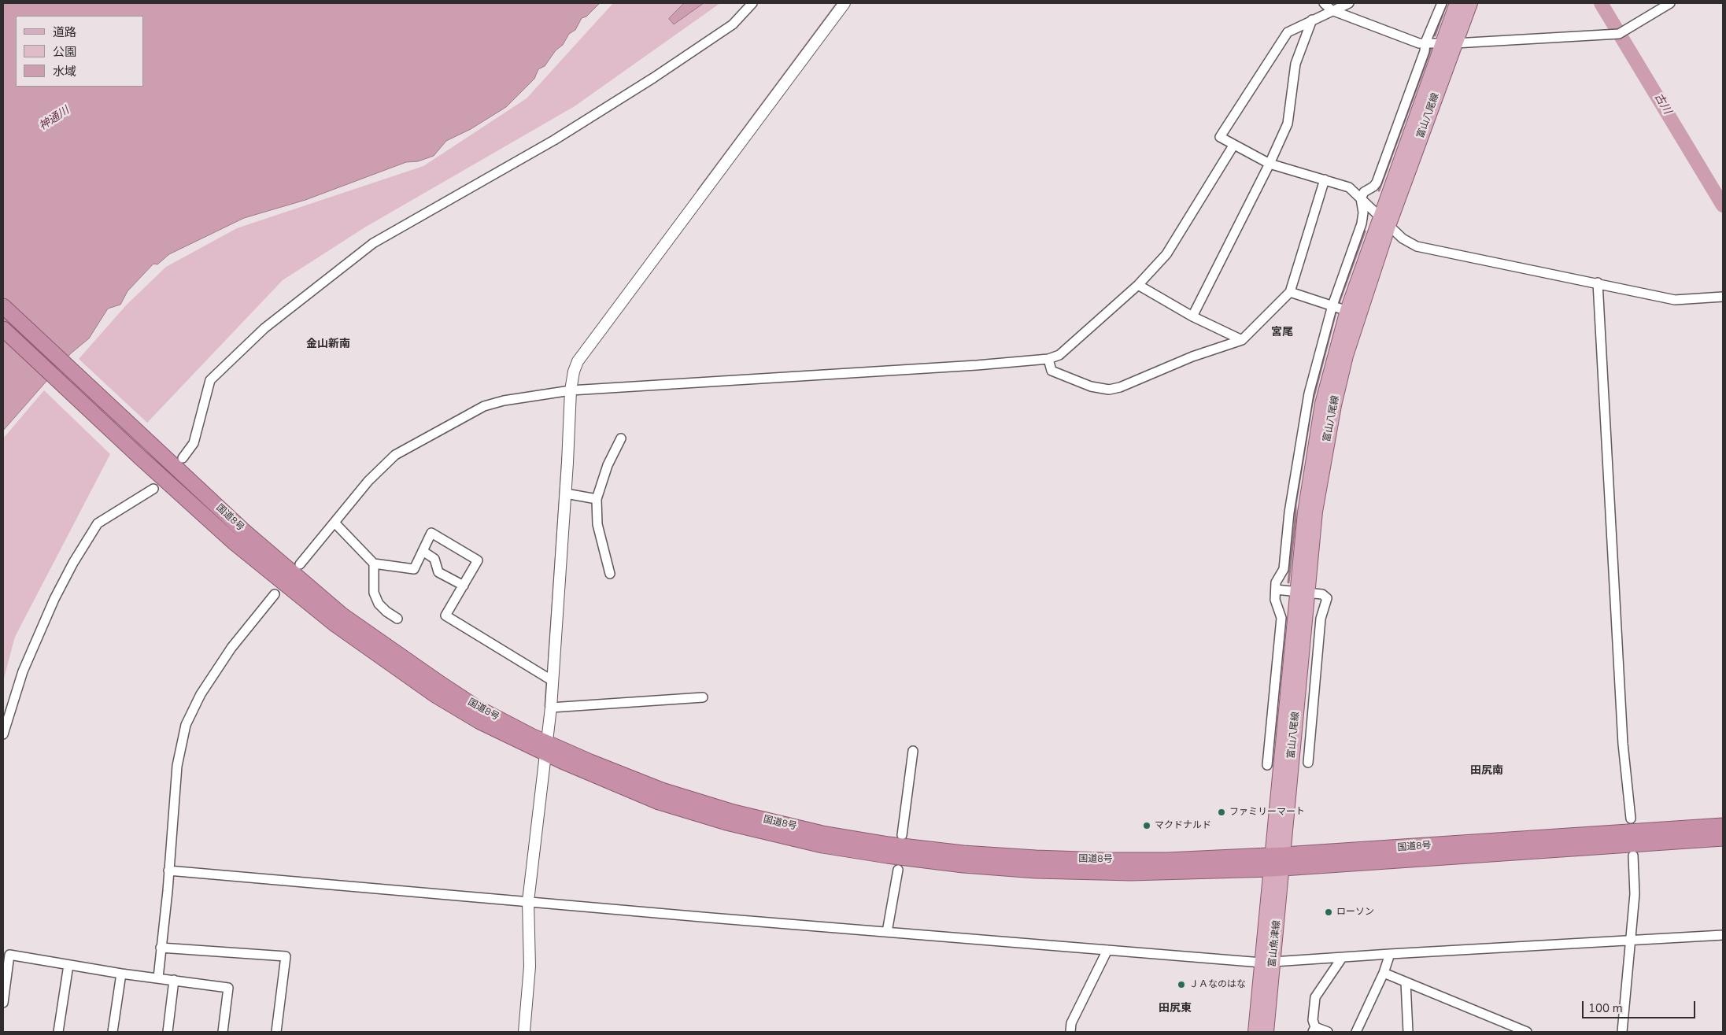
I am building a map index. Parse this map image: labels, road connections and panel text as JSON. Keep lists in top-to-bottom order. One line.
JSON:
{"streets":{"highway":["国道8号"],"main road":["富山八尾線","富山魚津線"]},"crossings":[["富山八尾線","国道8号"],["富山八尾線","富山魚津線"],["国道8号","富山魚津線"]],"districts":["宮尾","金山新南","田尻南","田尻東"],"water":["古川","神通川"],"places":["ファミリーマート","マクドナルド","ローソン","ＪＡなのはな"],"legend":["道路","公園","水域"],"scale_bar":"100 m"}
